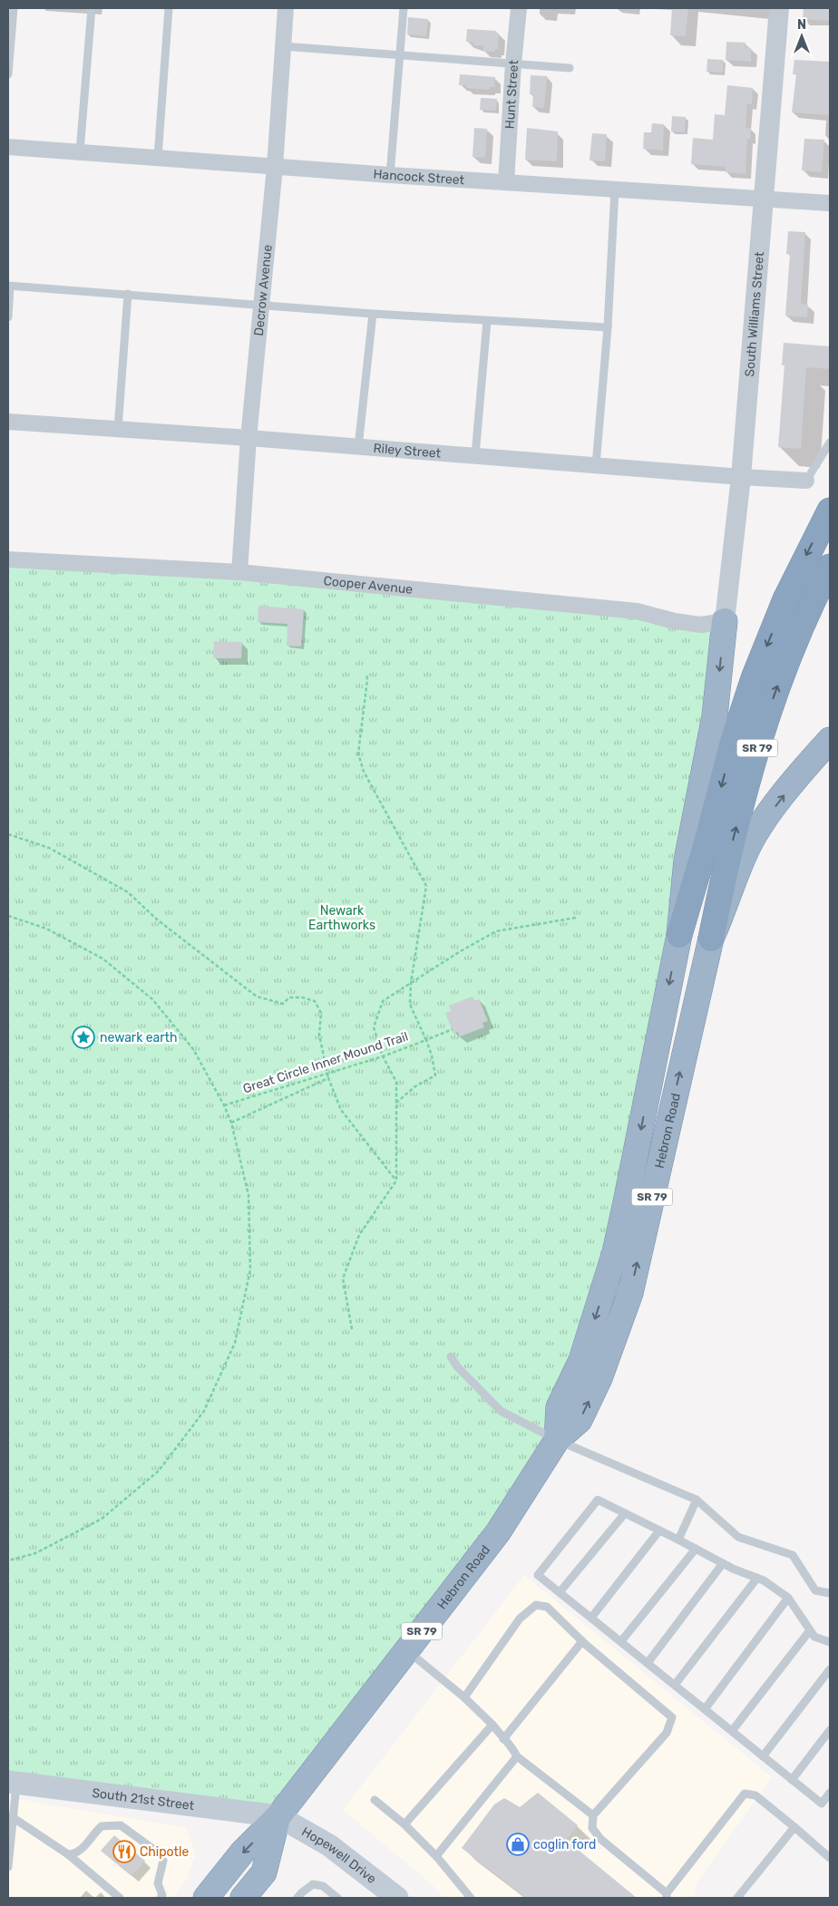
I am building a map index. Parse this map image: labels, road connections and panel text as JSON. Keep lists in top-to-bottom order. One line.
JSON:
{"streets":{"highway":["SR 79","Hebron Road"],"main road":["South 21st Street","Hopewell Drive"],"street":["Hunt Street","Hancock Street","Decrow Avenue","South Williams Street","Riley Street","Cooper Avenue"],"path":["Great Circle Inner Mound Trail"]},"crossings":[["Hunt Street","Hancock Street"],["Hancock Street","Decrow Avenue"],["Hancock Street","South Williams Street"],["Decrow Avenue","Riley Street"],["Decrow Avenue","Cooper Avenue"],["South Williams Street","Riley Street"],["South Williams Street","Cooper Avenue"],["South Williams Street","Hebron Road"],["Cooper Avenue","Hebron Road"],["SR 79","Hebron Road"],["Hebron Road","South 21st Street"],["Hebron Road","Hopewell Drive"],["South 21st Street","Hopewell Drive"]],"parks":["Newark Earthworks"],"places":{"place":["newark earth"],"shop":["coglin ford"],"restaurant":["Chipotle"]},"north":"top"}
